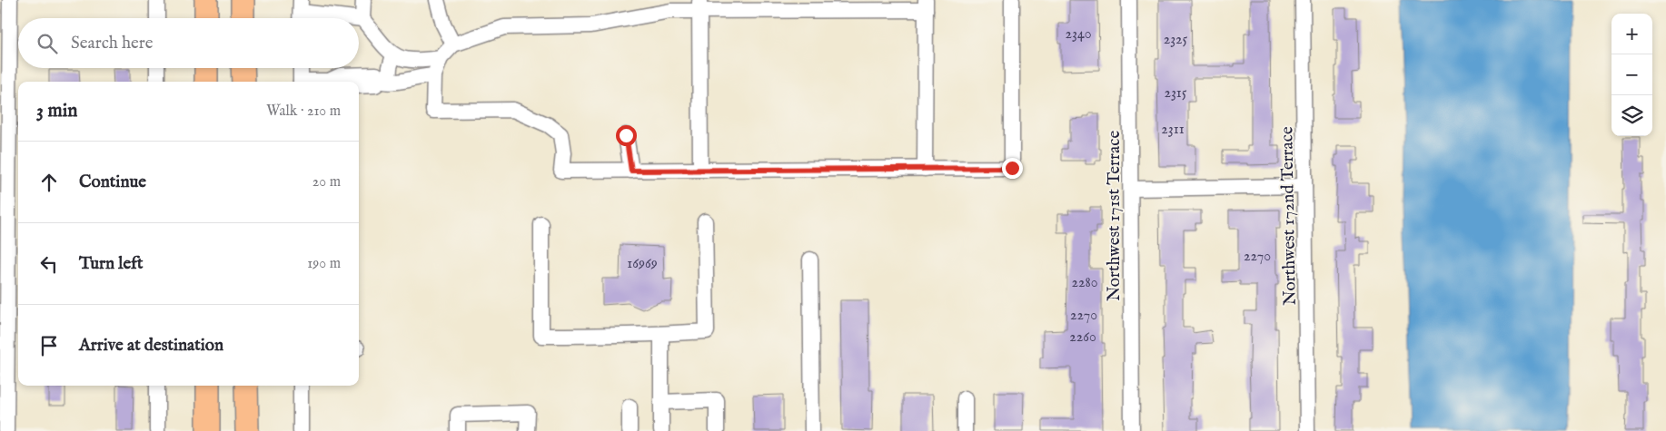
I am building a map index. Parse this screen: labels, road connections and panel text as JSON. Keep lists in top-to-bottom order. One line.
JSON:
{"streets":{"street":["Northwest 171st Terrace","Northwest 172nd Terrace"]},"house_numbers":["2340","2325","2315","2311","2270","16969","2280","2270","2260"],"page":{"map_buttons":["+","−"],"search":"Search here","heading":["3 min","Walk · 210 m"],"list":[["Continue","20 m"],["Turn left","190 m"],"Arrive at destination"]}}
